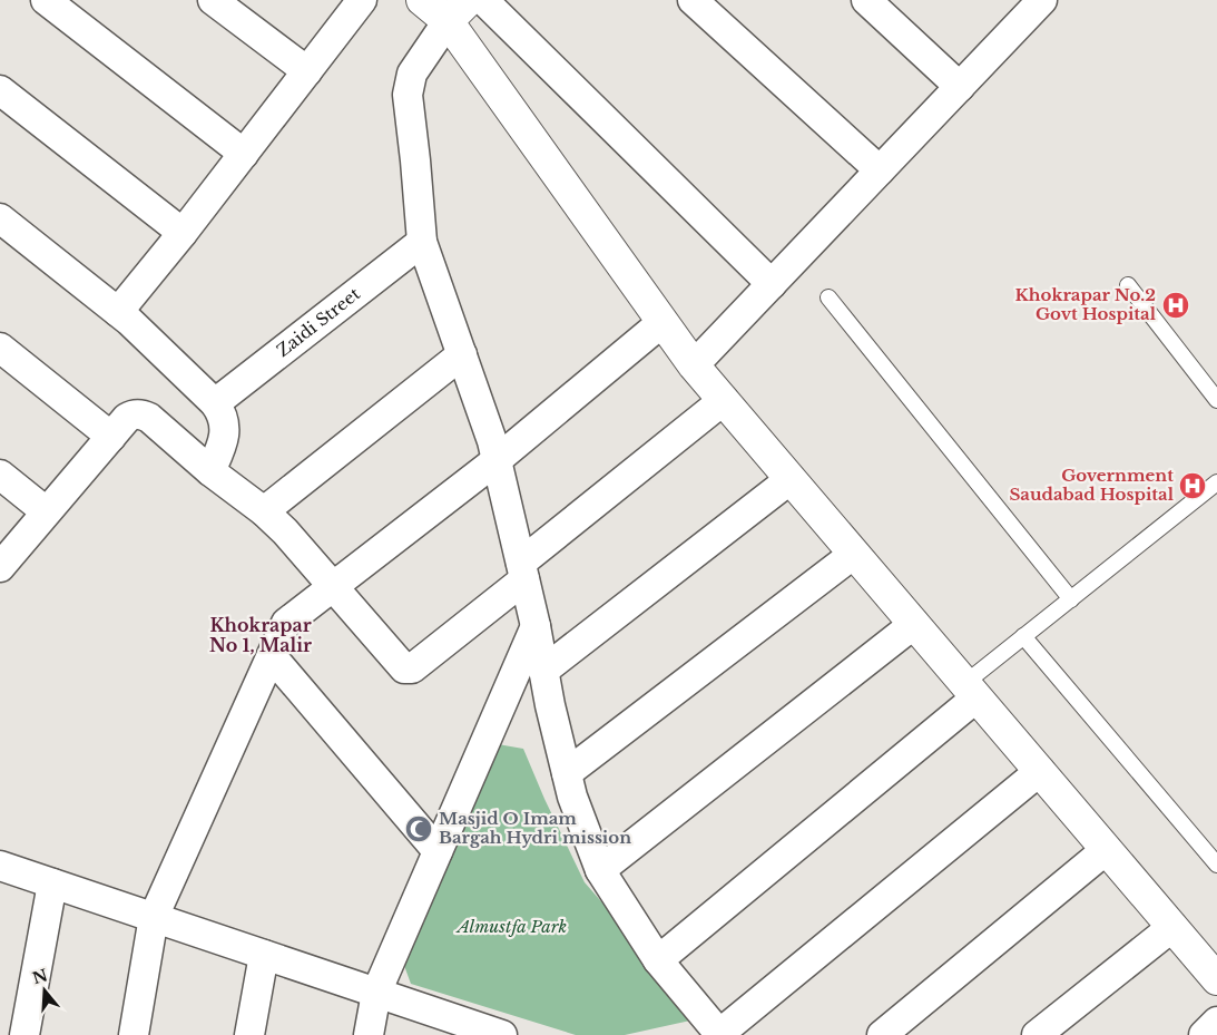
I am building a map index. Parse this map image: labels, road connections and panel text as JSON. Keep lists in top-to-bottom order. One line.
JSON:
{"streets":{"street":["Zaidi Street"]},"districts":["Khokrapar No 1, Malir"],"parks":["Almustfa Park"],"places":{"hospital":["Khokrapar No.2 Govt Hospital","Government Saudabad Hospital"],"mosque":["Masjid O Imam Bargah Hydri mission"]},"north":"top"}
